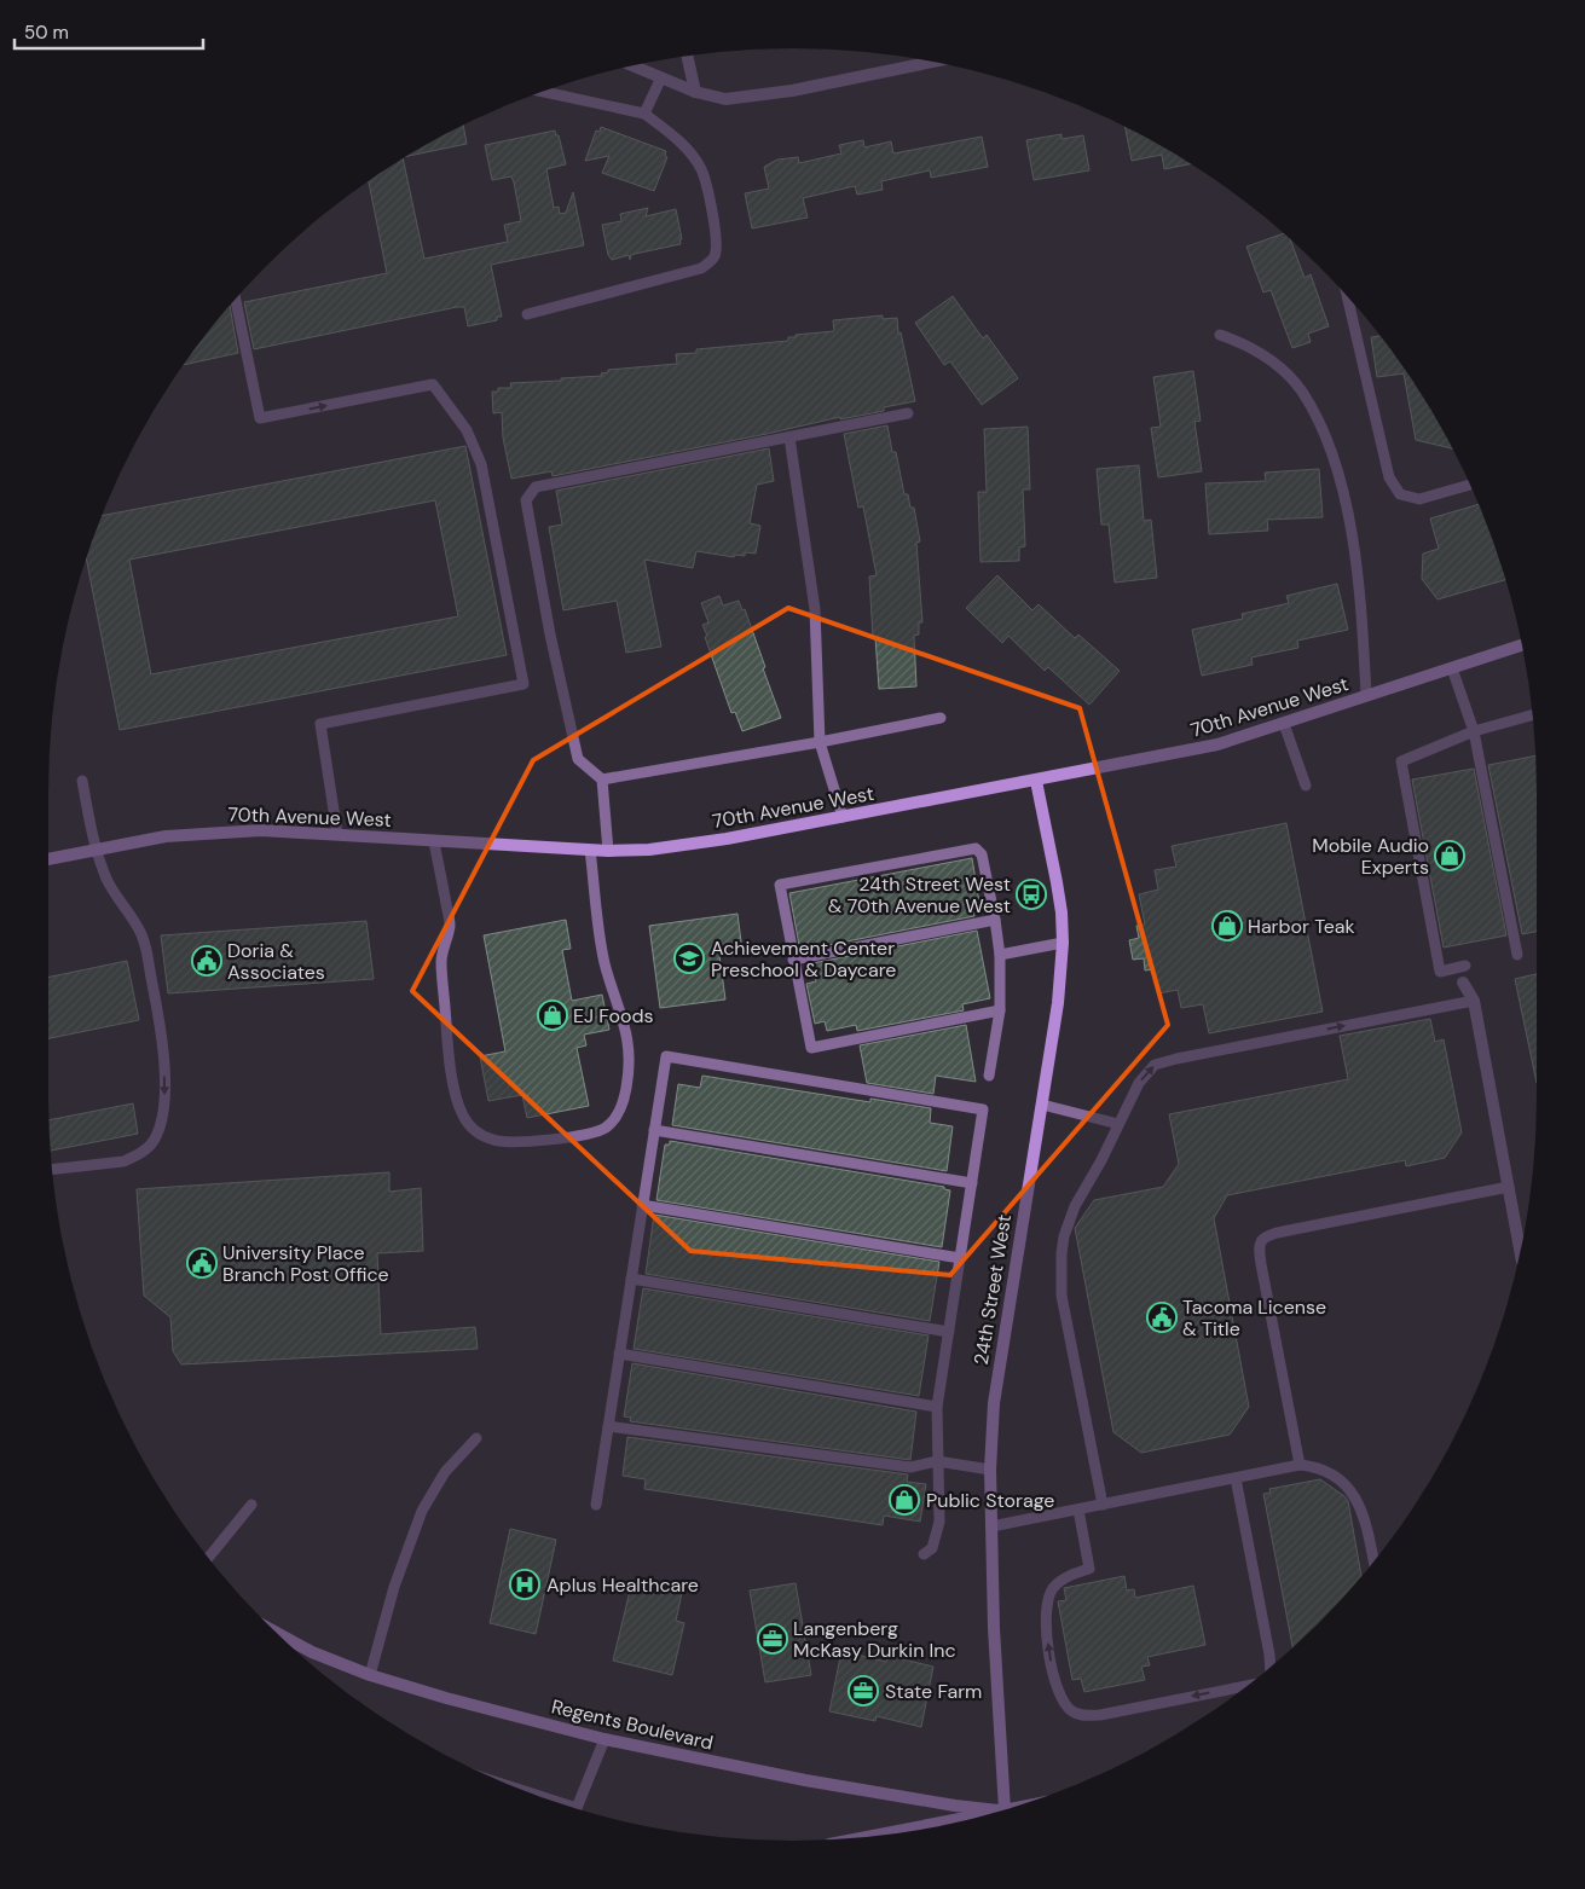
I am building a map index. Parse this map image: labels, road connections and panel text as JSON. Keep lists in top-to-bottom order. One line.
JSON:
{"streets":{"street":["70th Avenue West","24th Street West","Regents Boulevard"]},"crossings":[["70th Avenue West","24th Street West"]],"places":{"shop":["Mobile Audio Experts","Harbor Teak","EJ Foods","Public Storage"],"bus stop":["24th Street West & 70th Avenue West"],"school or university":["Achievement Center Preschool & Daycare"],"public building":["Doria & Associates","University Place Branch Post Office","Tacoma License & Title"],"hospital":["Aplus Healthcare"],"office":["Langenberg McKasy Durkin Inc","State Farm"]},"scale_bar":"50 m"}
